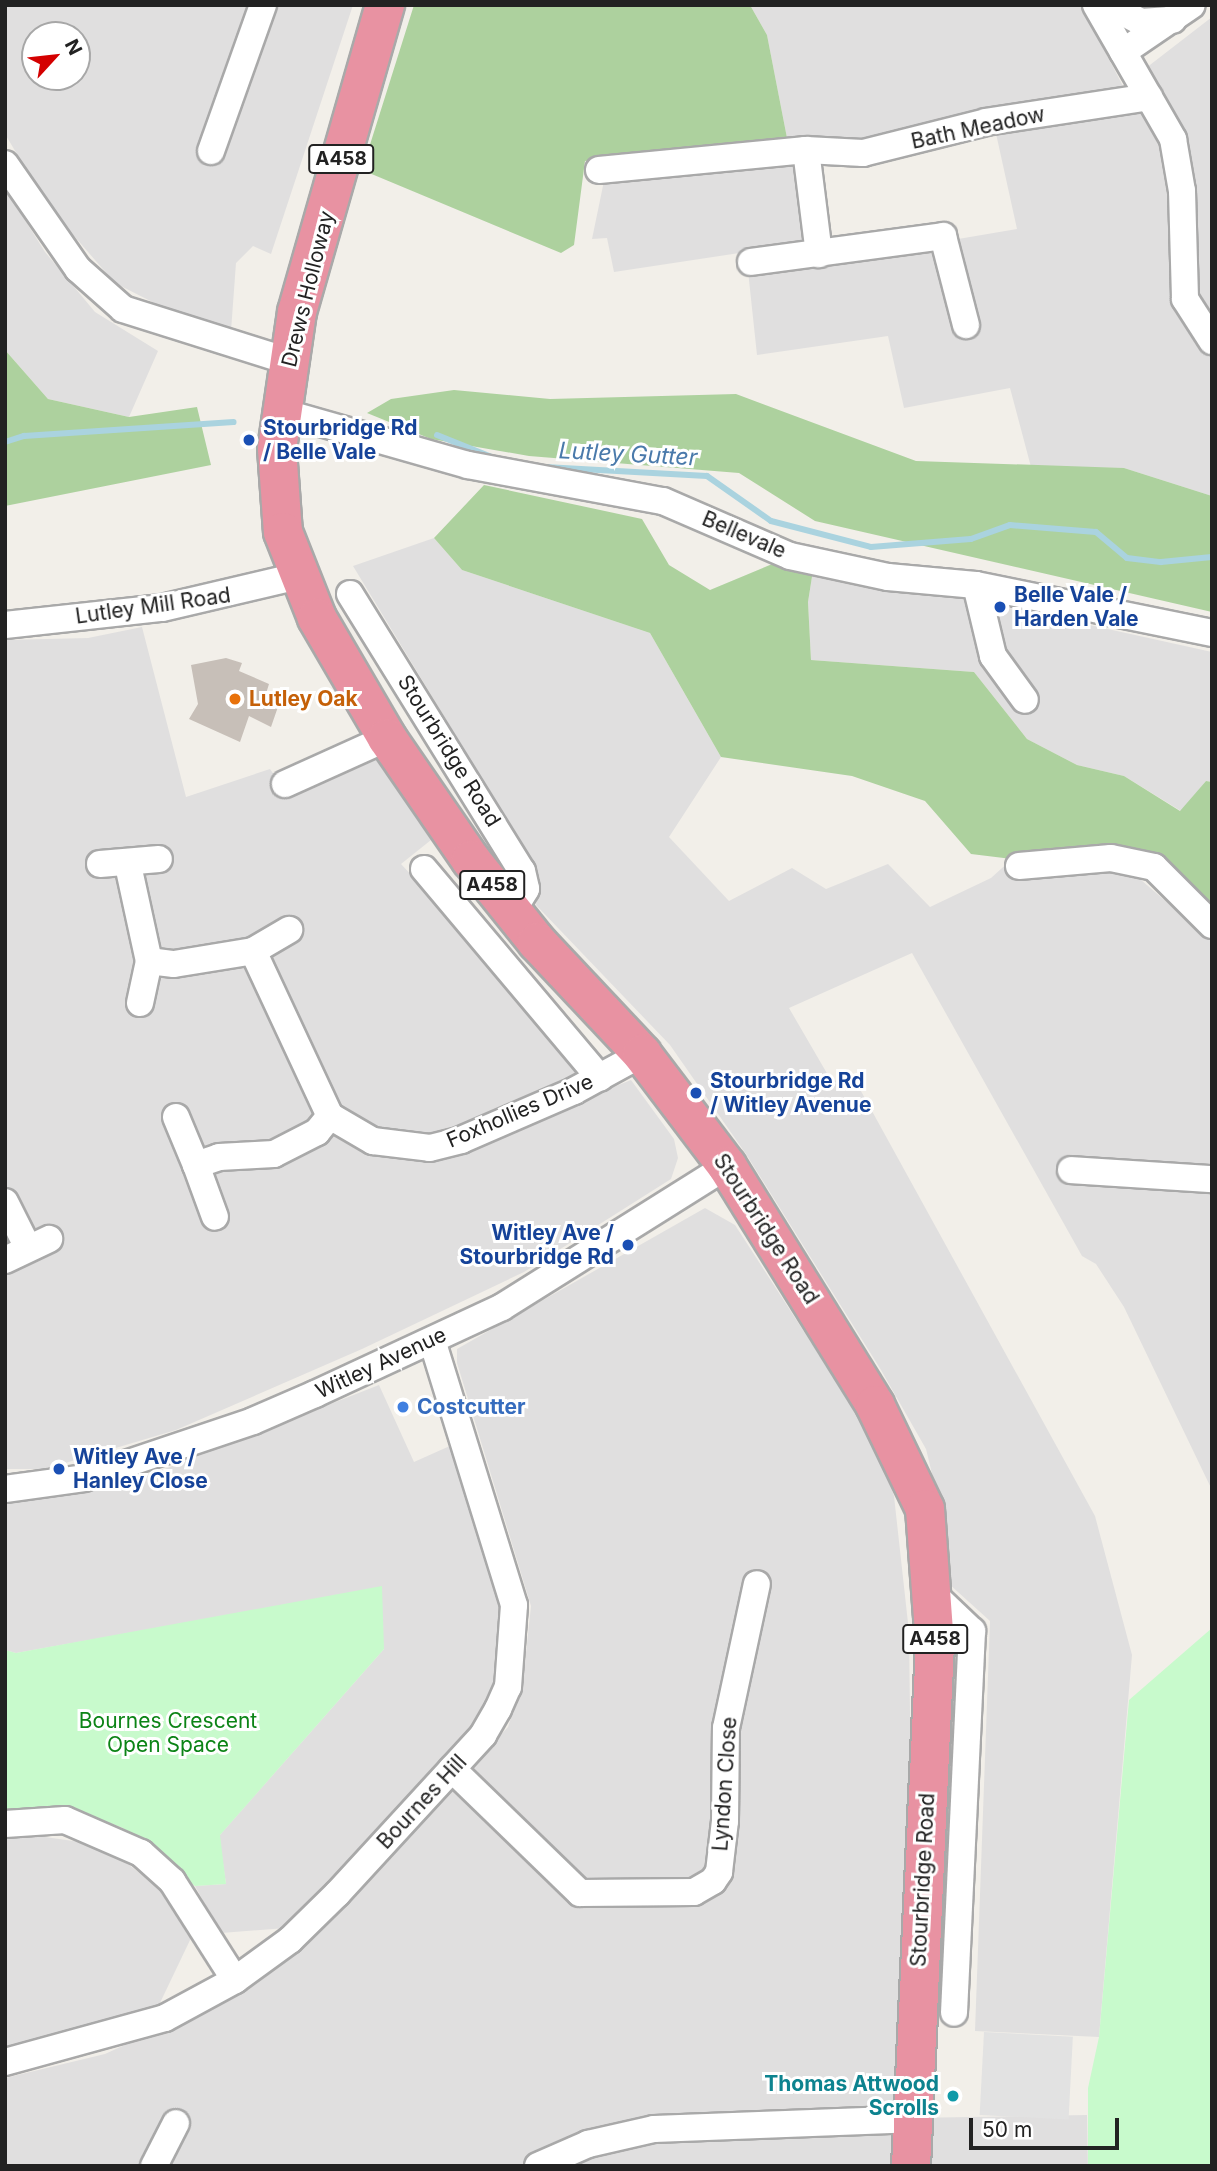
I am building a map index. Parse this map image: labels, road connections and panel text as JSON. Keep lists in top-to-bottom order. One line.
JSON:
{"streets":{"highway":["A458","Drews Holloway","Stourbridge Road"],"street":["Bath Meadow","Bellevale","Lutley Mill Road","Foxhollies Drive","Witley Avenue","Lyndon Close","Bournes Hill"]},"crossings":[["Drews Holloway","Bellevale"],["Drews Holloway","Stourbridge Road"],["Bellevale","Stourbridge Road"],["Lutley Mill Road","Stourbridge Road"],["Stourbridge Road","Foxhollies Drive"],["Stourbridge Road","Witley Avenue"],["Witley Avenue","Bournes Hill"],["Lyndon Close","Bournes Hill"]],"water":["Lutley Gutter"],"parks":["Bournes Crescent Open Space"],"places":["Stourbridge Rd / Belle Vale","Belle Vale / Harden Vale","Lutley Oak","Stourbridge Rd / Witley Avenue","Witley Ave / Stourbridge Rd","Costcutter","Witley Ave / Hanley Close","Thomas Attwood Scrolls"],"scale_bar":"50 m","north":"top right"}
